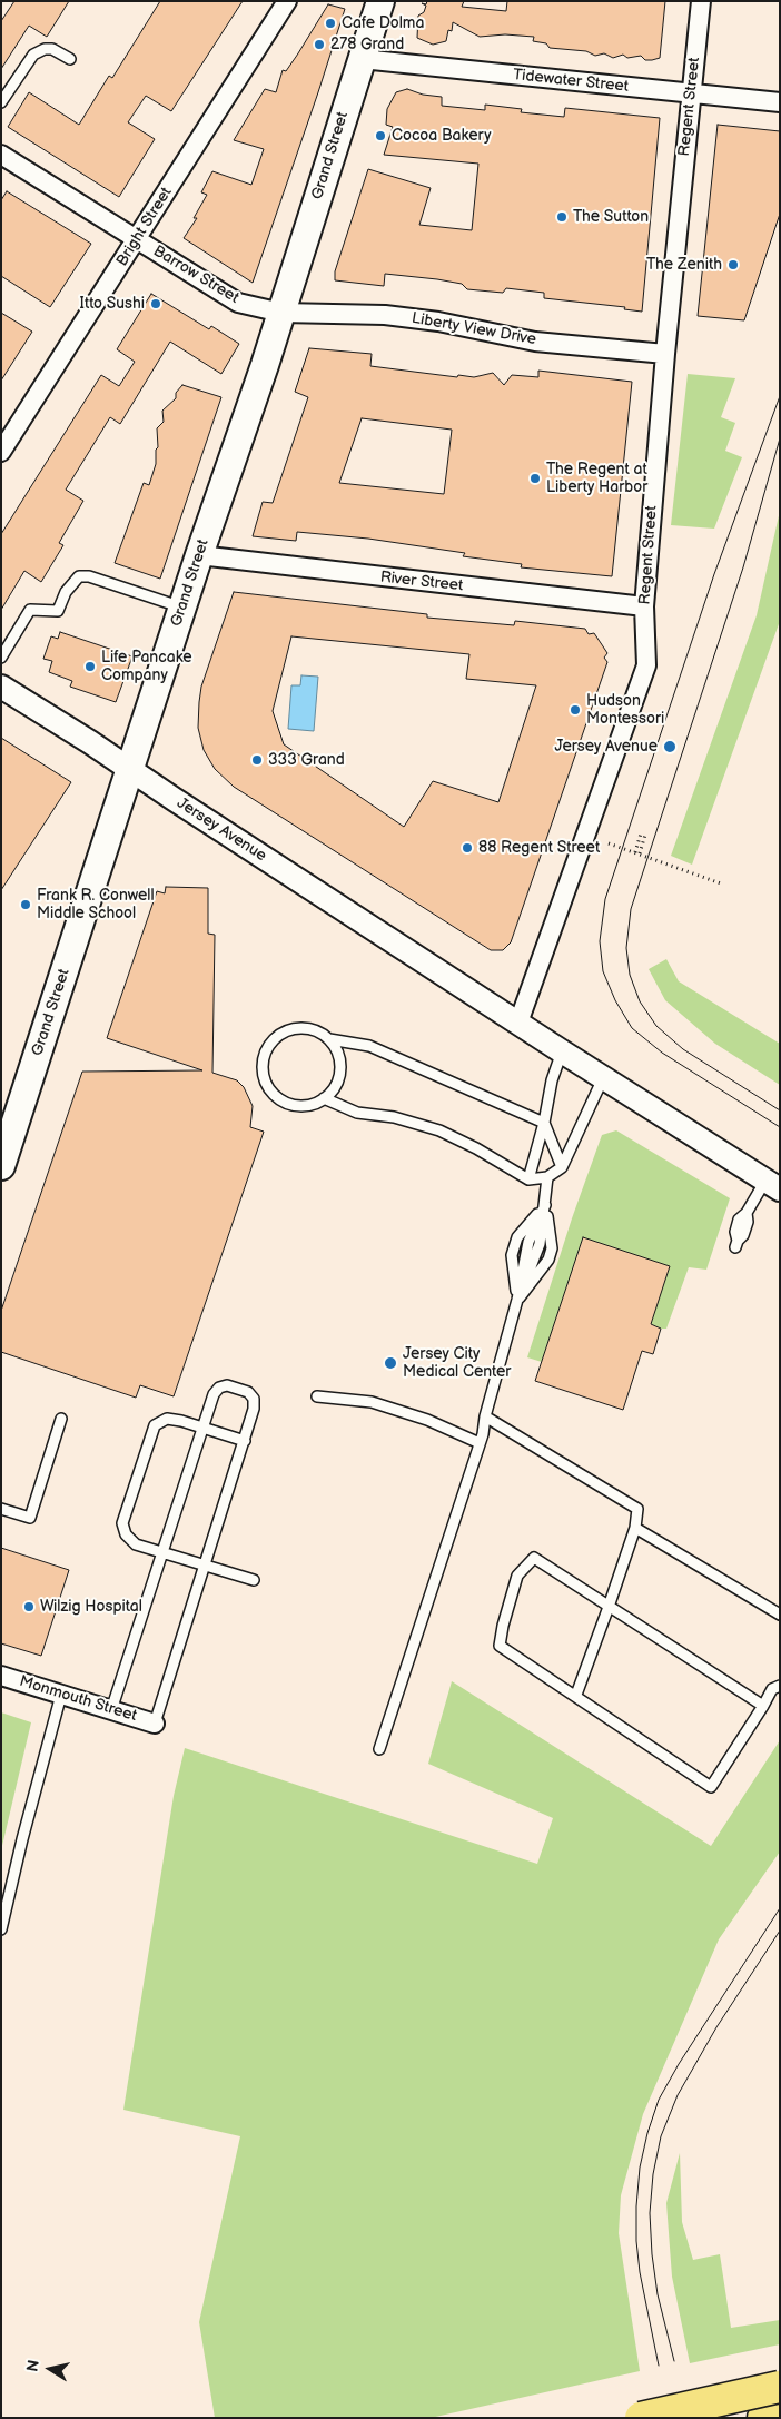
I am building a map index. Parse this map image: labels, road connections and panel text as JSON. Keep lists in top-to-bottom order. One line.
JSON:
{"streets":{"main road":["Grand Street"],"street":["Tidewater Street","Regent Street","Bright Street","Barrow Street","Liberty View Drive","River Street","Jersey Avenue","Monmouth Street"]},"crossings":[["Tidewater Street","Regent Street"],["Tidewater Street","Grand Street"],["Regent Street","Liberty View Drive"],["Regent Street","River Street"],["Regent Street","Jersey Avenue"],["Grand Street","Barrow Street"],["Grand Street","Liberty View Drive"],["Grand Street","River Street"],["Grand Street","Jersey Avenue"],["Bright Street","Barrow Street"],["Barrow Street","Liberty View Drive"]],"places":["Cafe Dolma","278 Grand","Cocoa Bakery","The Sutton","The Zenith","Itto Sushi","The Regent at Liberty Harbor","Life Pancake Company","Hudson Montessori","Jersey Avenue","333 Grand","88 Regent Street","Frank R. Conwell Middle School","Jersey City Medical Center","Wilzig Hospital"],"north":"left"}
